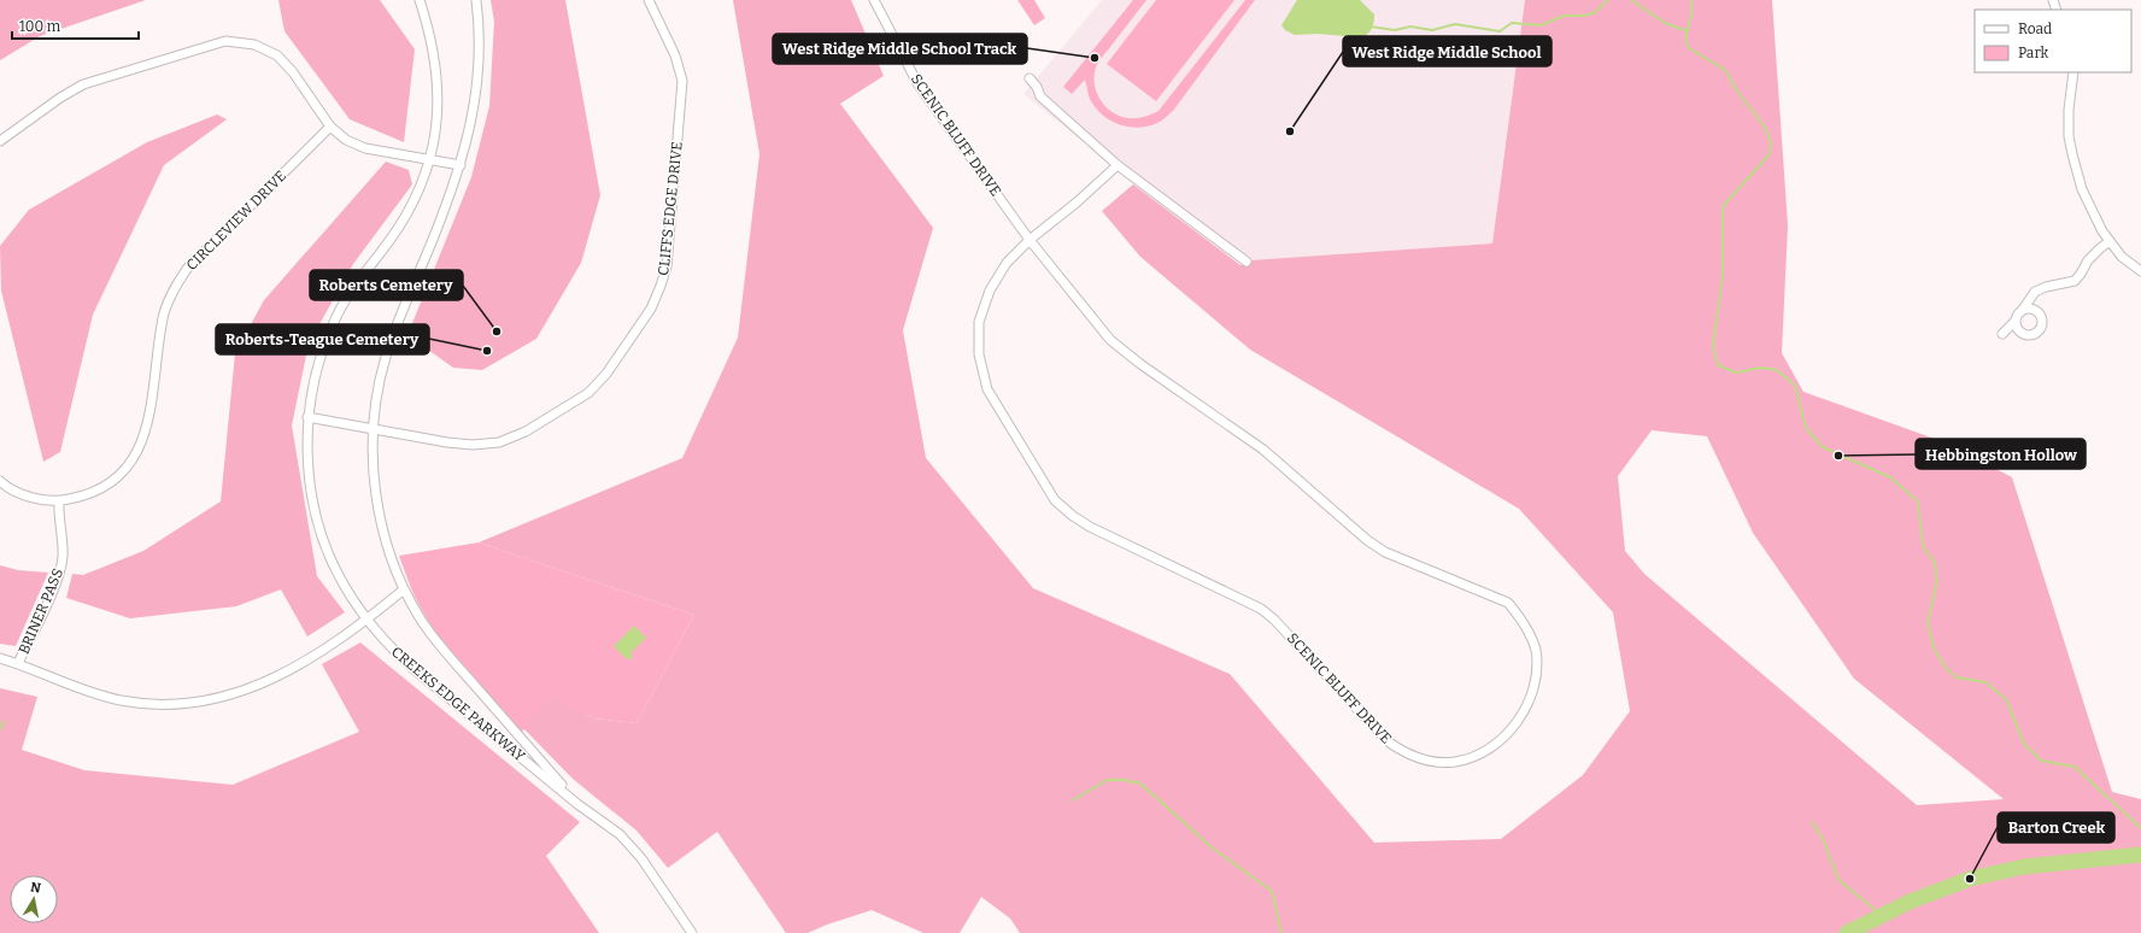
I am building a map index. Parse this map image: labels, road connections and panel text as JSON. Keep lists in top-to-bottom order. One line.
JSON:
{"streets":{"street":["SCENIC BLUFF DRIVE","CLIFFS EDGE DRIVE","CIRCLEVIEW DRIVE","BRINER PASS","CREEKS EDGE PARKWAY"]},"crossings":[["CLIFFS EDGE DRIVE","CREEKS EDGE PARKWAY"],["CIRCLEVIEW DRIVE","BRINER PASS"]],"places":["West Ridge Middle School Track","West Ridge Middle School","Roberts Cemetery","Roberts-Teague Cemetery","Hebbingston Hollow","Barton Creek"],"legend":["Road","Park"],"scale_bar":"100 m","north":"top"}
